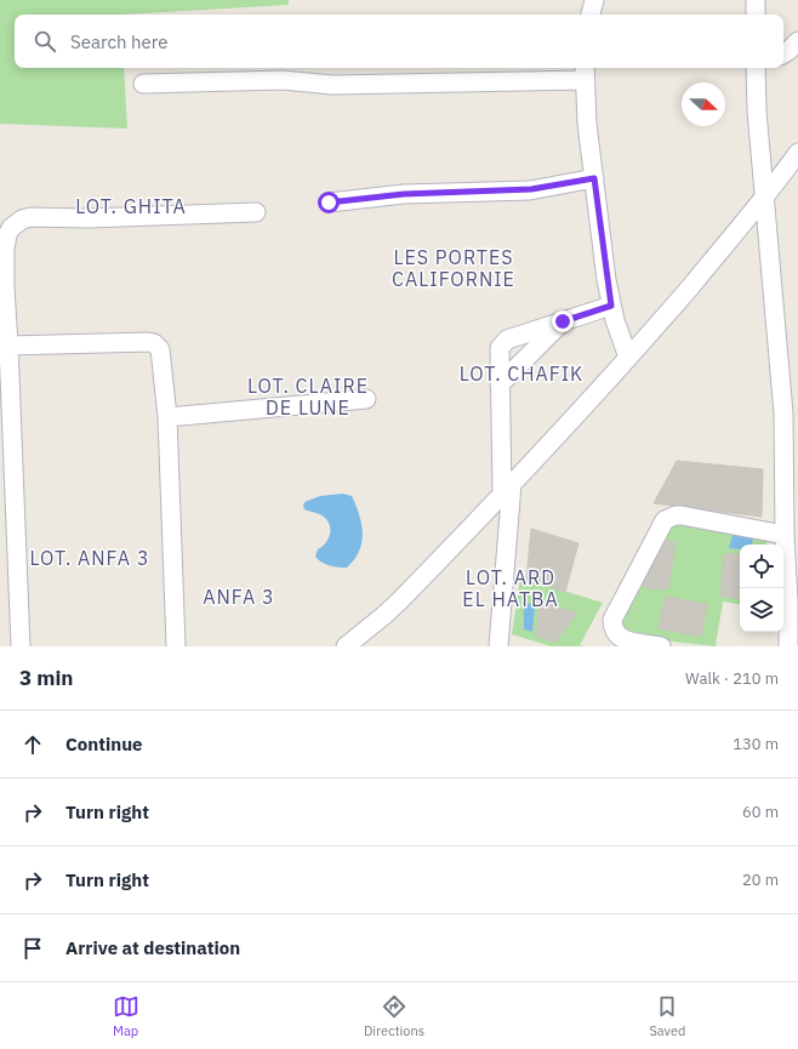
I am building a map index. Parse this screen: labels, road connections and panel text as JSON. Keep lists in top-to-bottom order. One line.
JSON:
{"districts":["LOT. GHITA","LES PORTES CALIFORNIE","LOT. CHAFIK","LOT. CLAIRE DE LUNE","LOT. ANFA 3","LOT. ARD EL HATBA","ANFA 3"],"north":"right","page":{"search":"Search here","heading":["3 min","Walk · 210 m"],"list":[["Continue","130 m"],["Turn right","60 m"],["Turn right","20 m"],"Arrive at destination"],"nav":["Map","Directions","Saved"]}}
